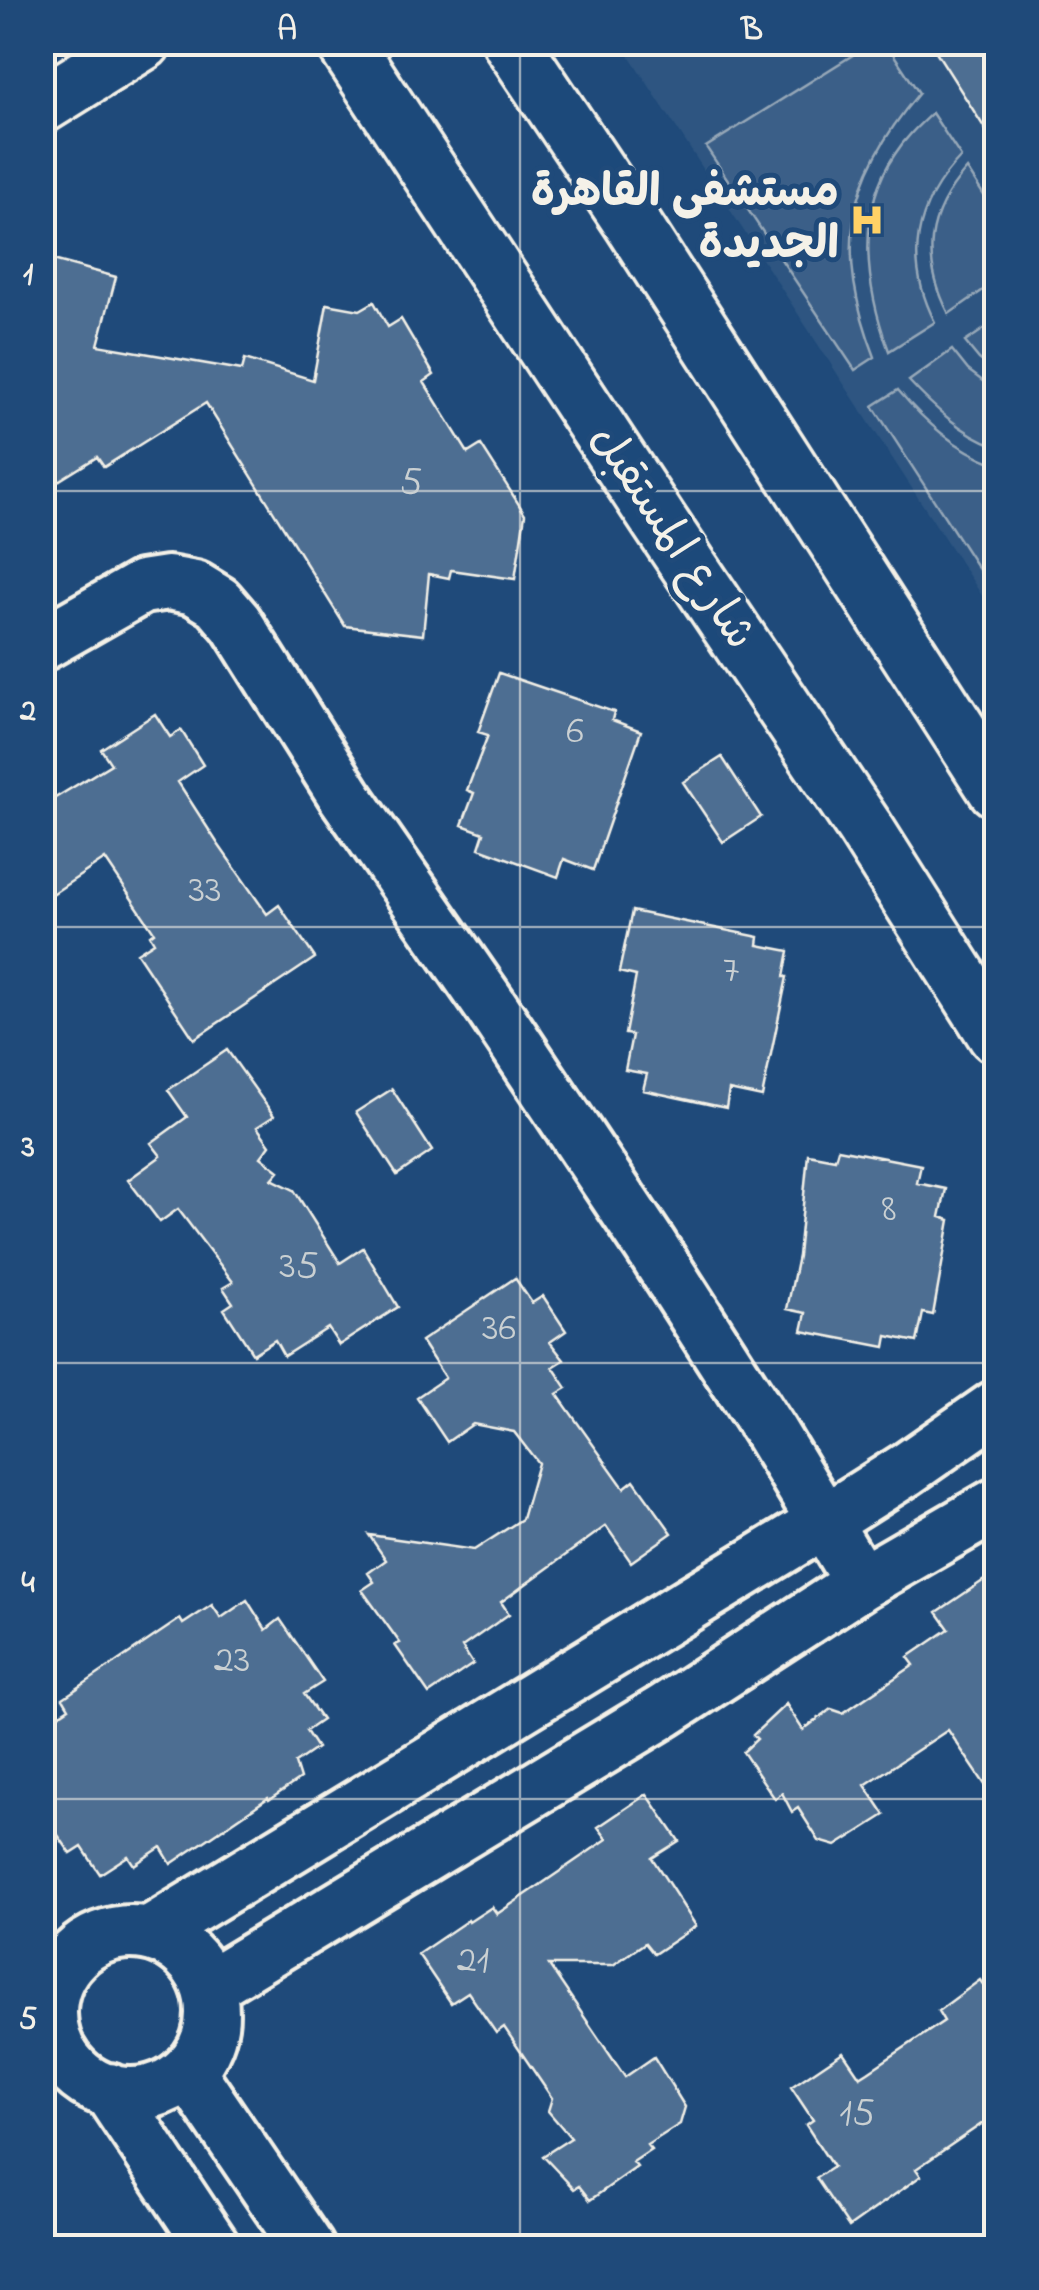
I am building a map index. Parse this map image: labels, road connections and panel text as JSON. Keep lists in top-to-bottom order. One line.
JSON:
{"streets":{"street":["شارع المستقبل"]},"places":{"hospital":["مستشفى القاهرة الجديدة"]},"house_numbers":["5","6","33","7","8","35","36","23","21","15"],"grid":{"columns":["A","B"],"rows":["1","2","3","4","5"]}}
